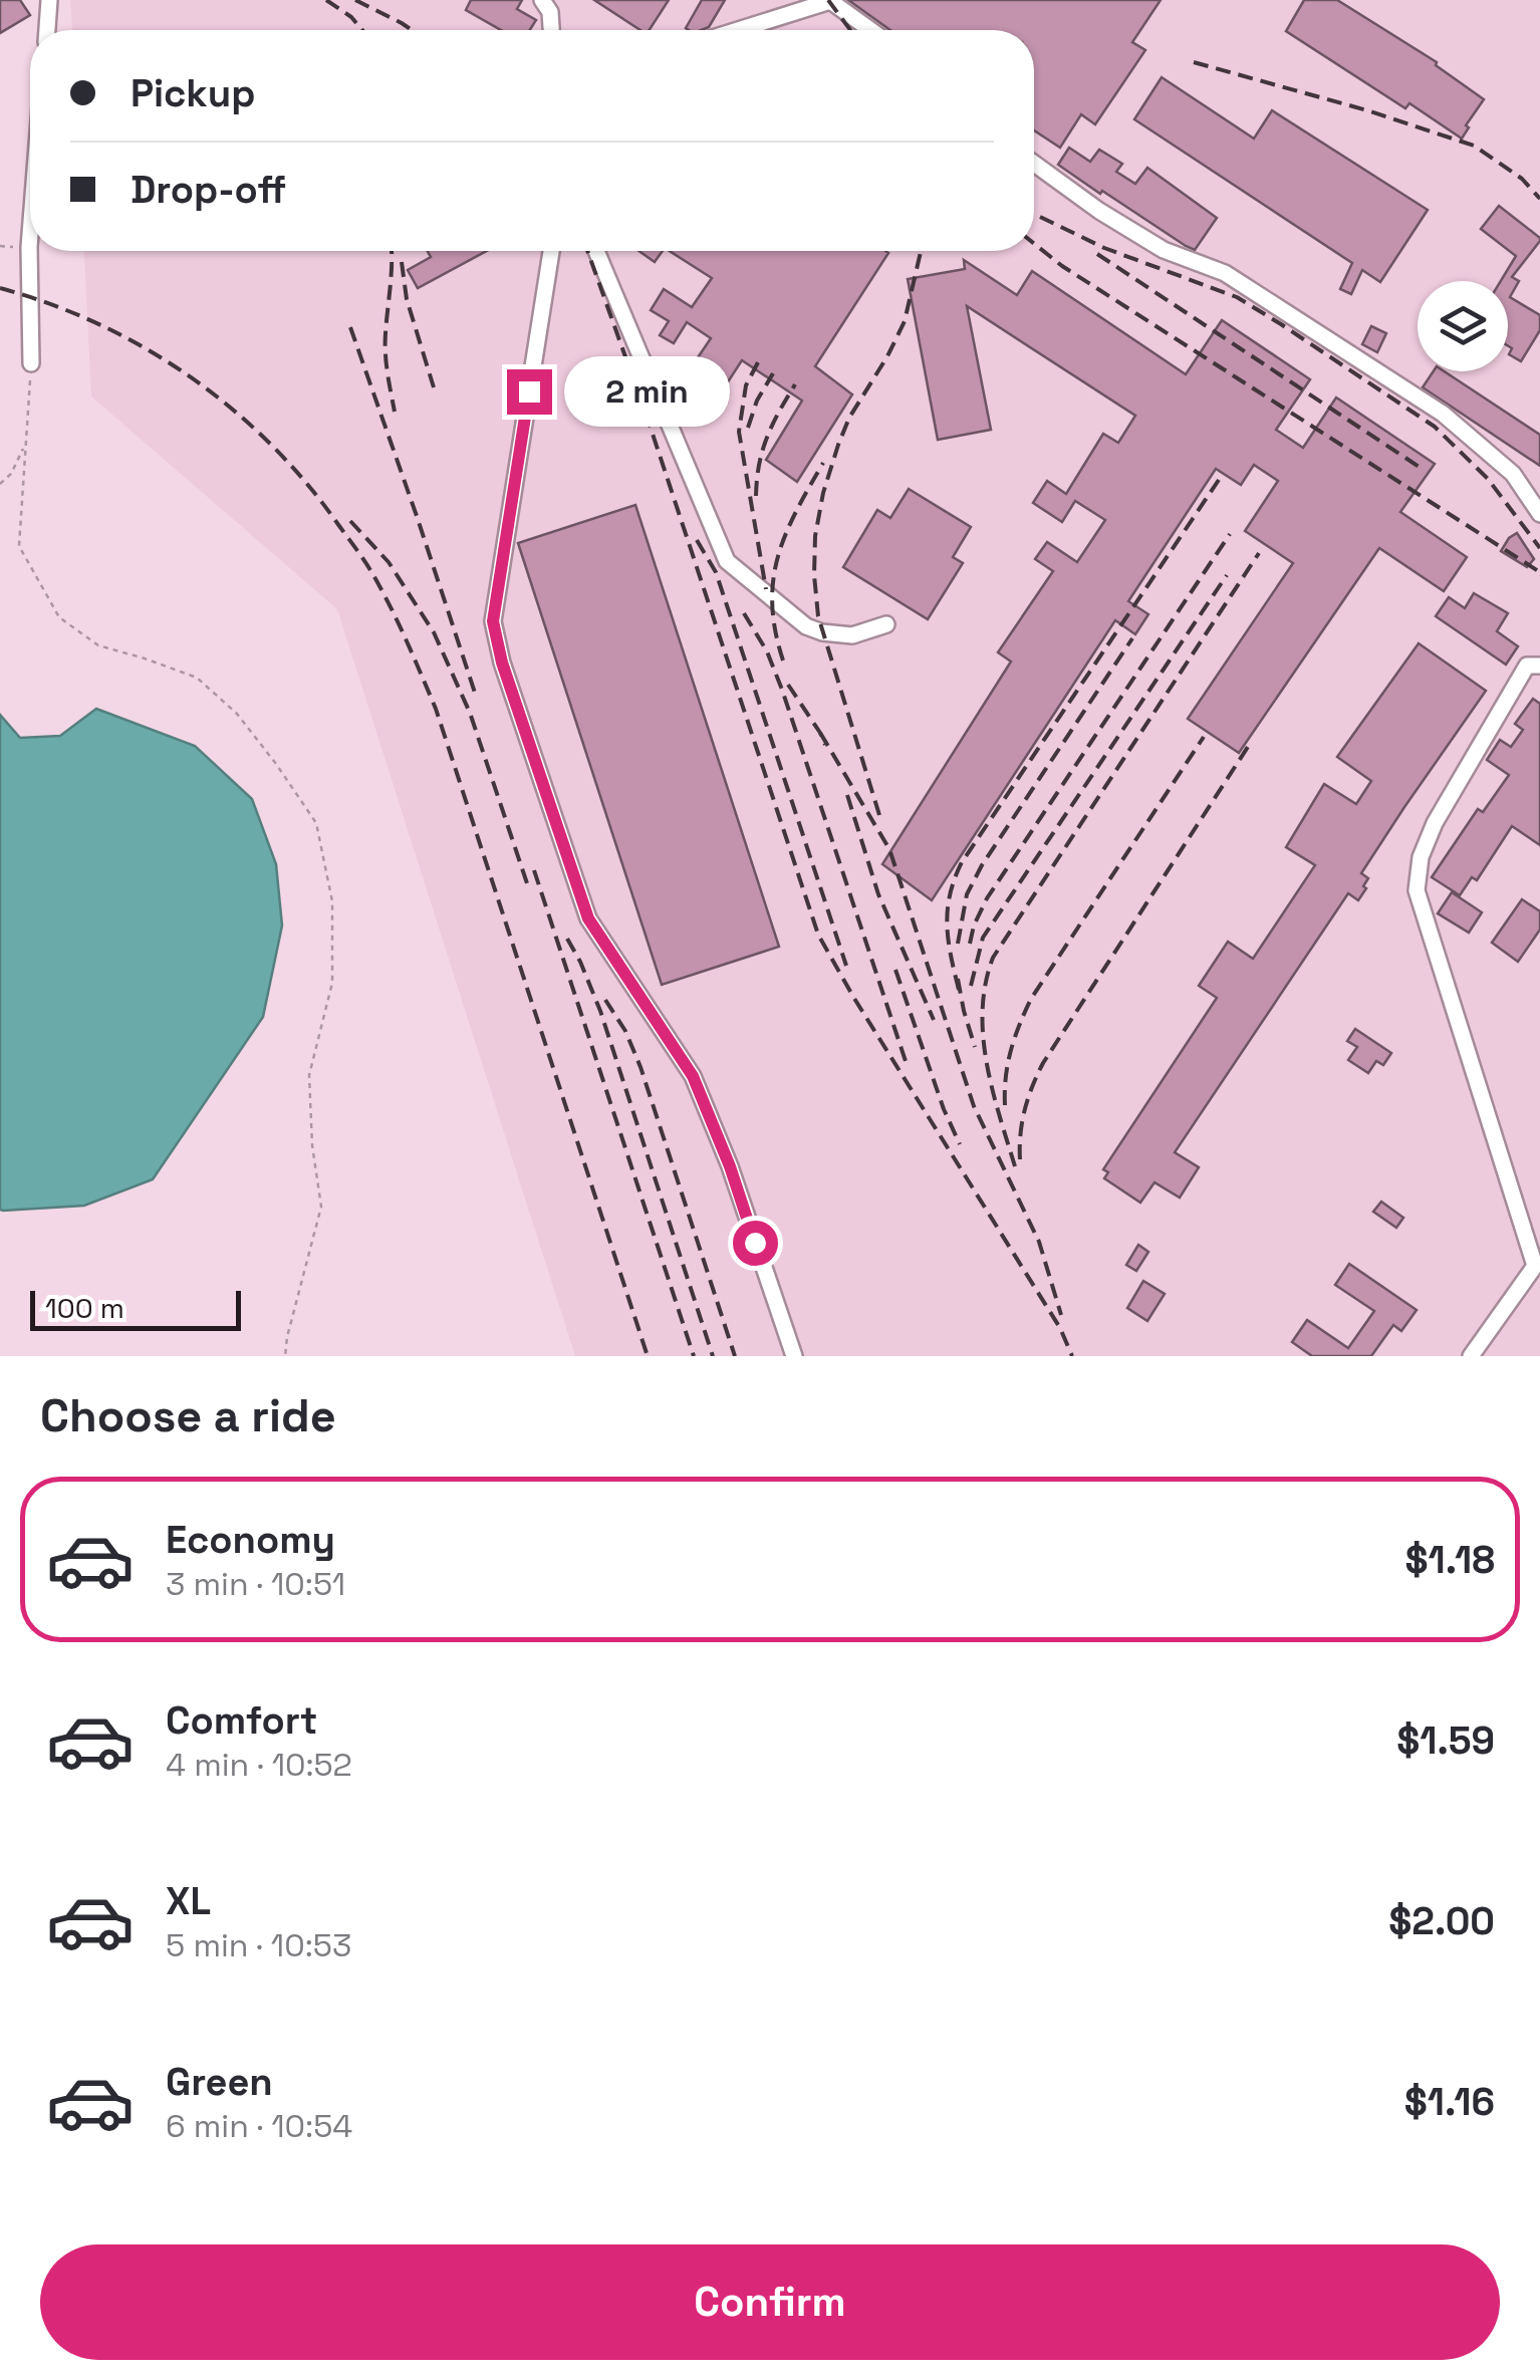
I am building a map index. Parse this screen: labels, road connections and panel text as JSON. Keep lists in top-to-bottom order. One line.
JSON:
{"scale_bar":"100 m","page":{"banner":["Pickup","Drop-off"],"bubble":"2 min","scale":"100 m","heading":"Choose a ride","list":[{"name":"Economy","note":"3 min · 10:51","value":"$1.18"},{"name":"Comfort","note":"4 min · 10:52","value":"$1.59"},{"name":"XL","note":"5 min · 10:53","value":"$2.00"},{"name":"Green","note":"6 min · 10:54","value":"$1.16"}],"buttons":"Confirm"}}
